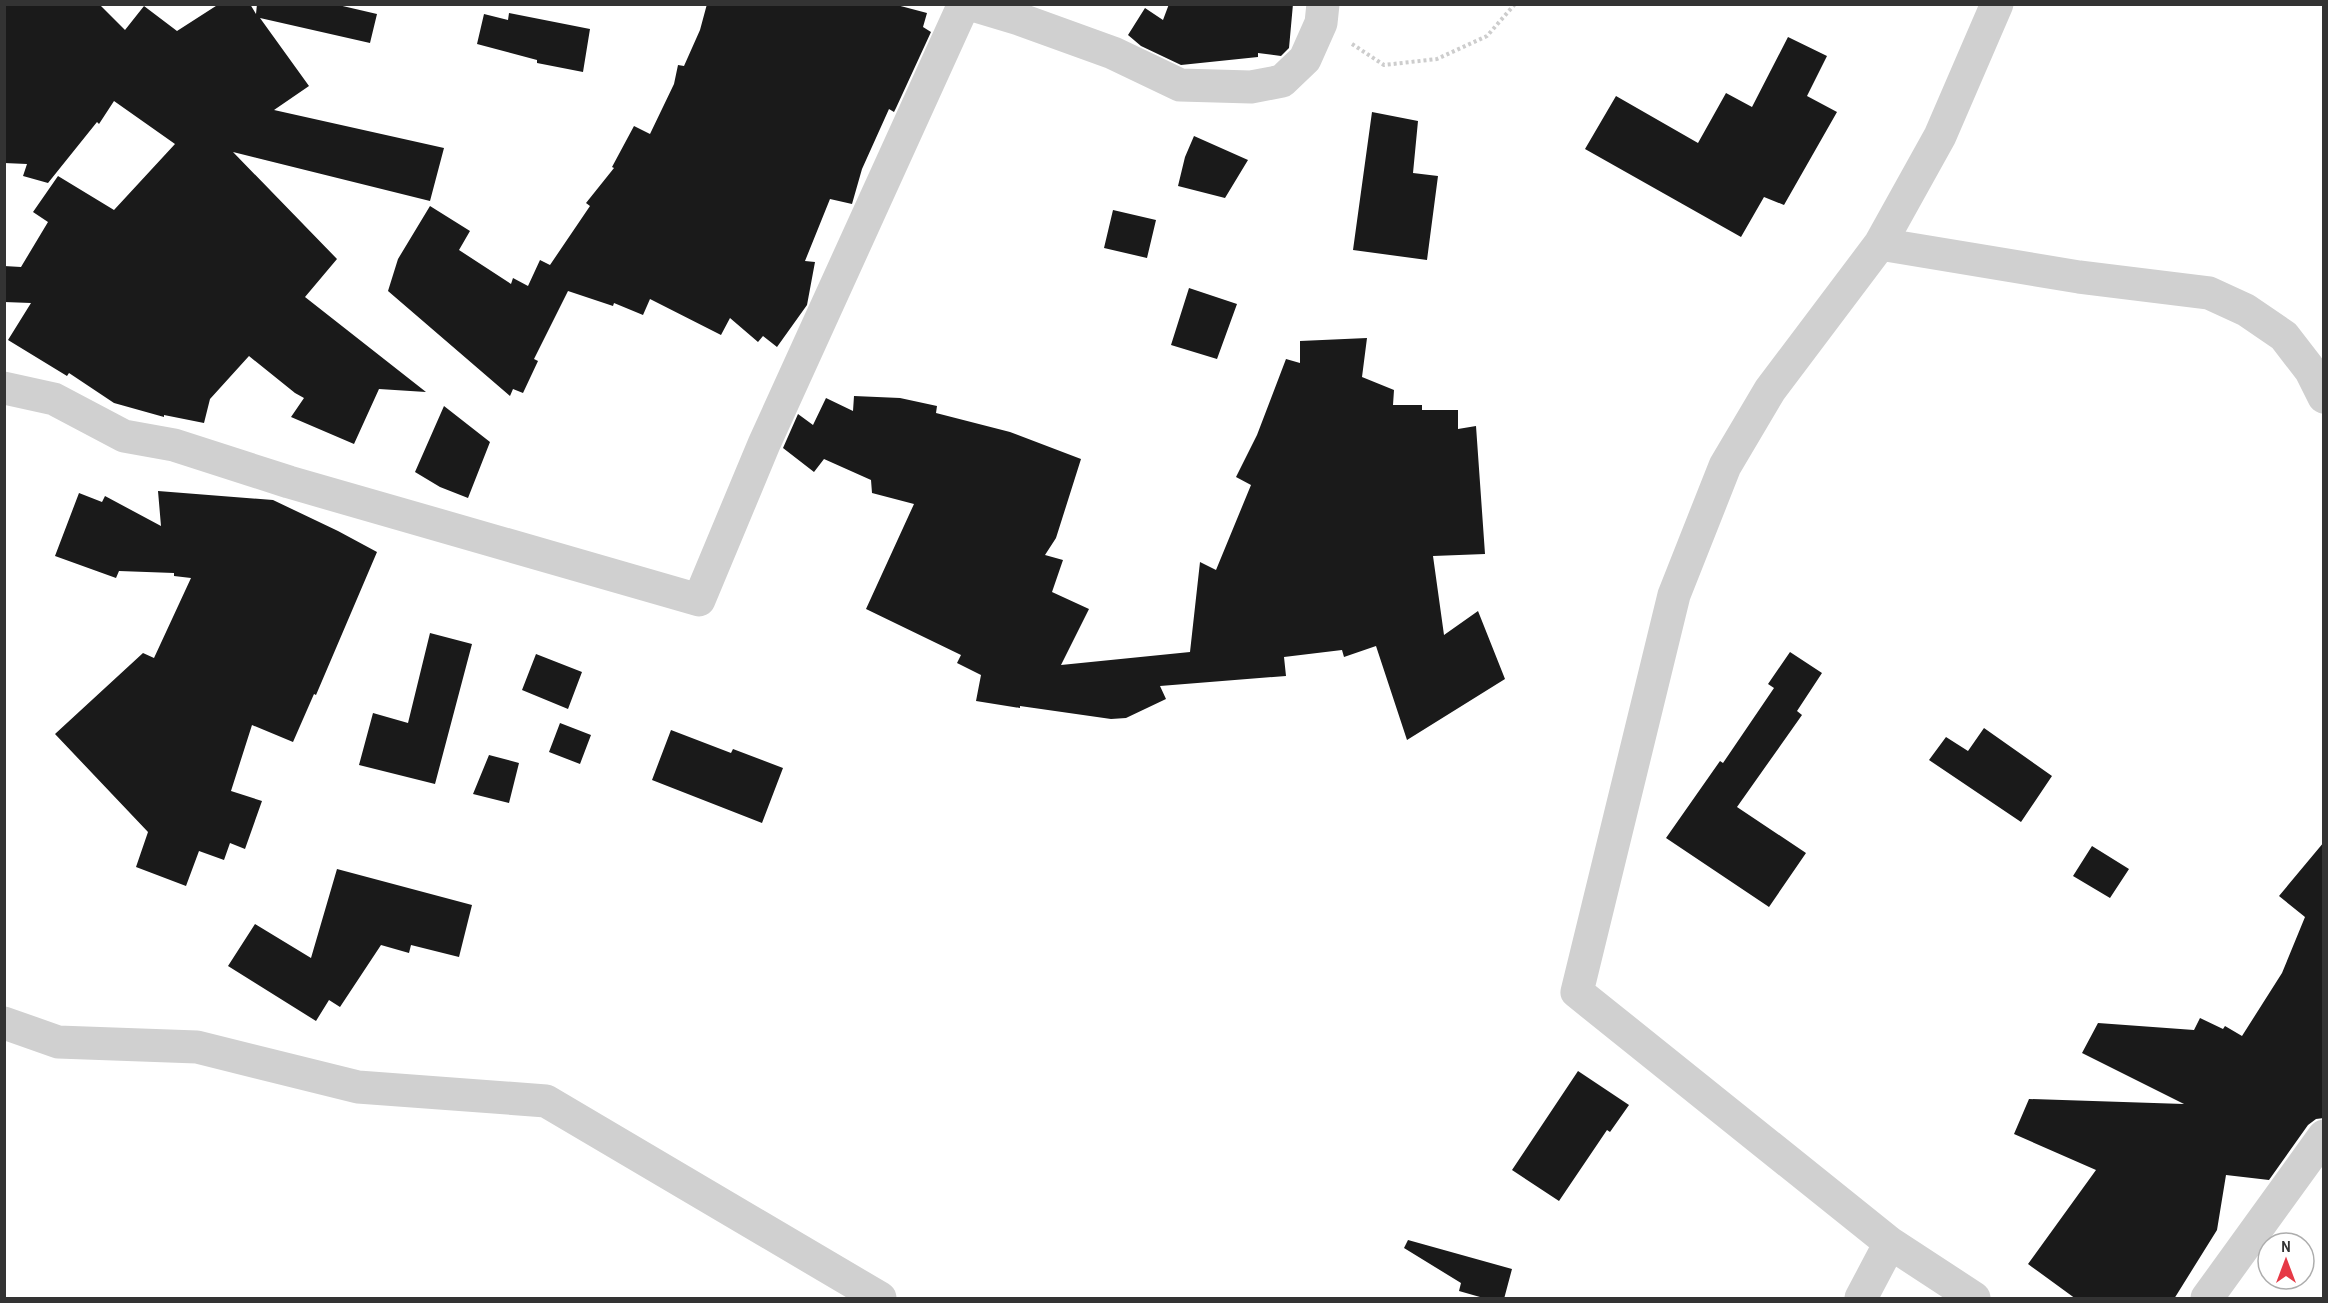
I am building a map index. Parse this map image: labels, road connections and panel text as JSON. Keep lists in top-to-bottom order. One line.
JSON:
{"north":"top"}
